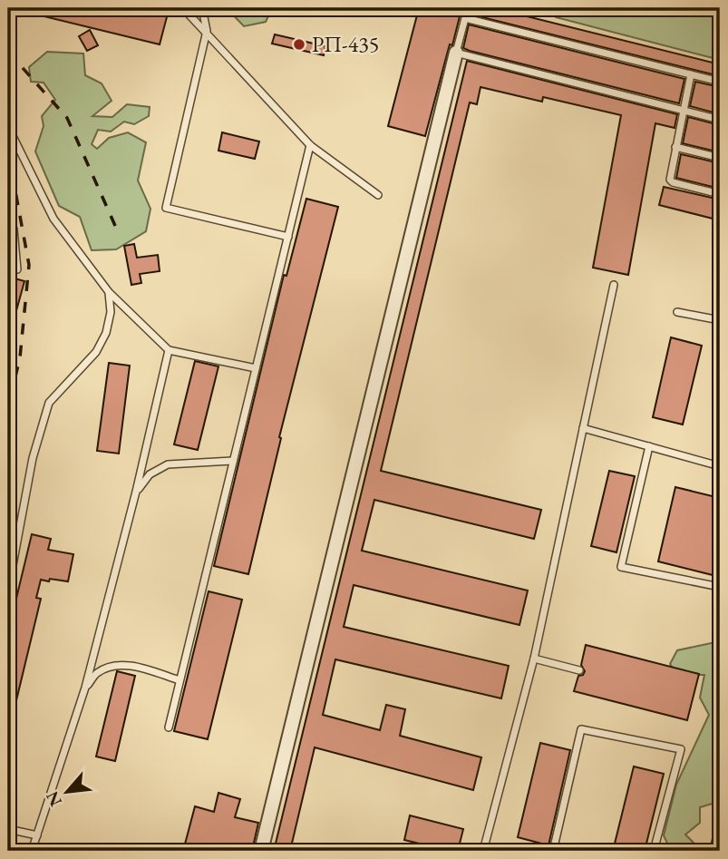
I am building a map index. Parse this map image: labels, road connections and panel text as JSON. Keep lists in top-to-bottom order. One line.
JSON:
{"places":["РП-435"],"north":"bottom left"}
